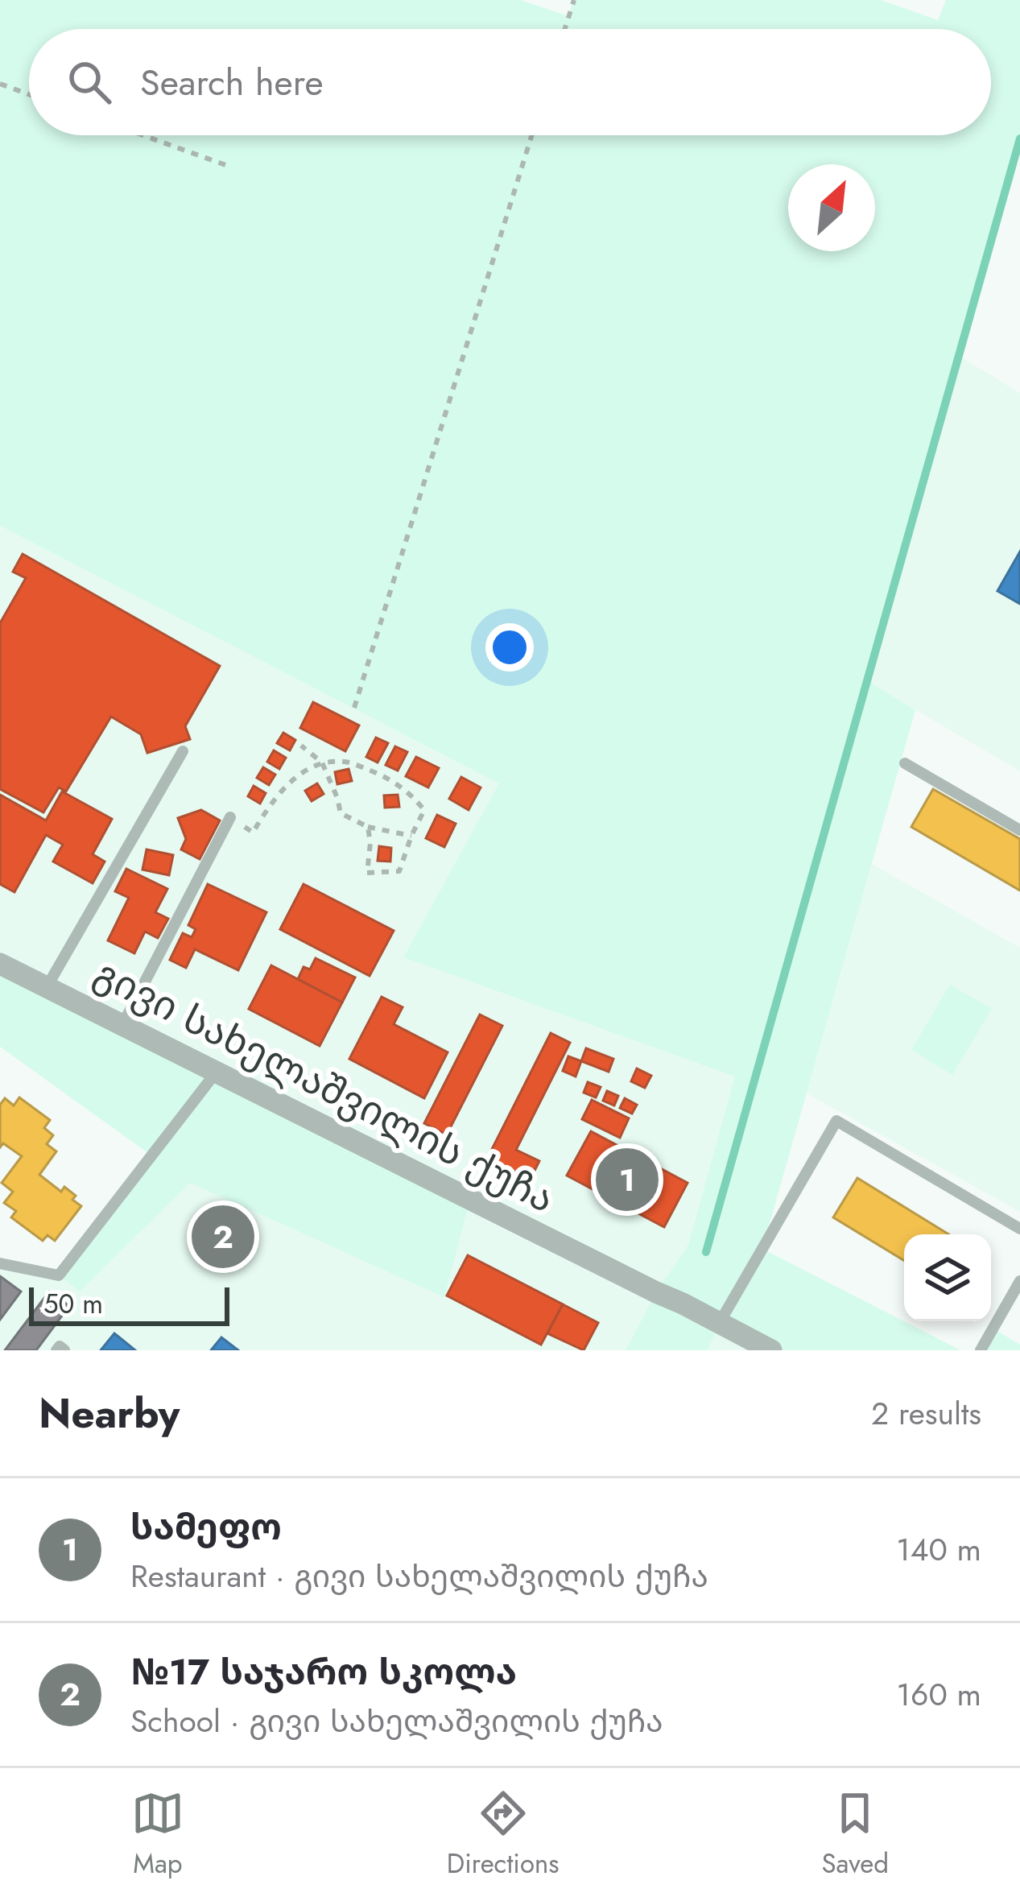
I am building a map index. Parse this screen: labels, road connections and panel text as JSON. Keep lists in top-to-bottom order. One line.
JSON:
{"streets":{"street":["გივი სახელაშვილის ქუჩა"]},"scale_bar":"50 m","north":"top right","page":{"search":"Search here","pins":["1","2"],"scale":"50 m","heading":["Nearby","2 results"],"list":[{"mark":"1","name":"სამეფო","note":"Restaurant · გივი სახელაშვილის ქუჩა","value":"140 m"},{"mark":"2","name":"№17 საჯარო სკოლა","note":"School · გივი სახელაშვილის ქუჩა","value":"160 m"}],"nav":["Map","Directions","Saved"]}}
